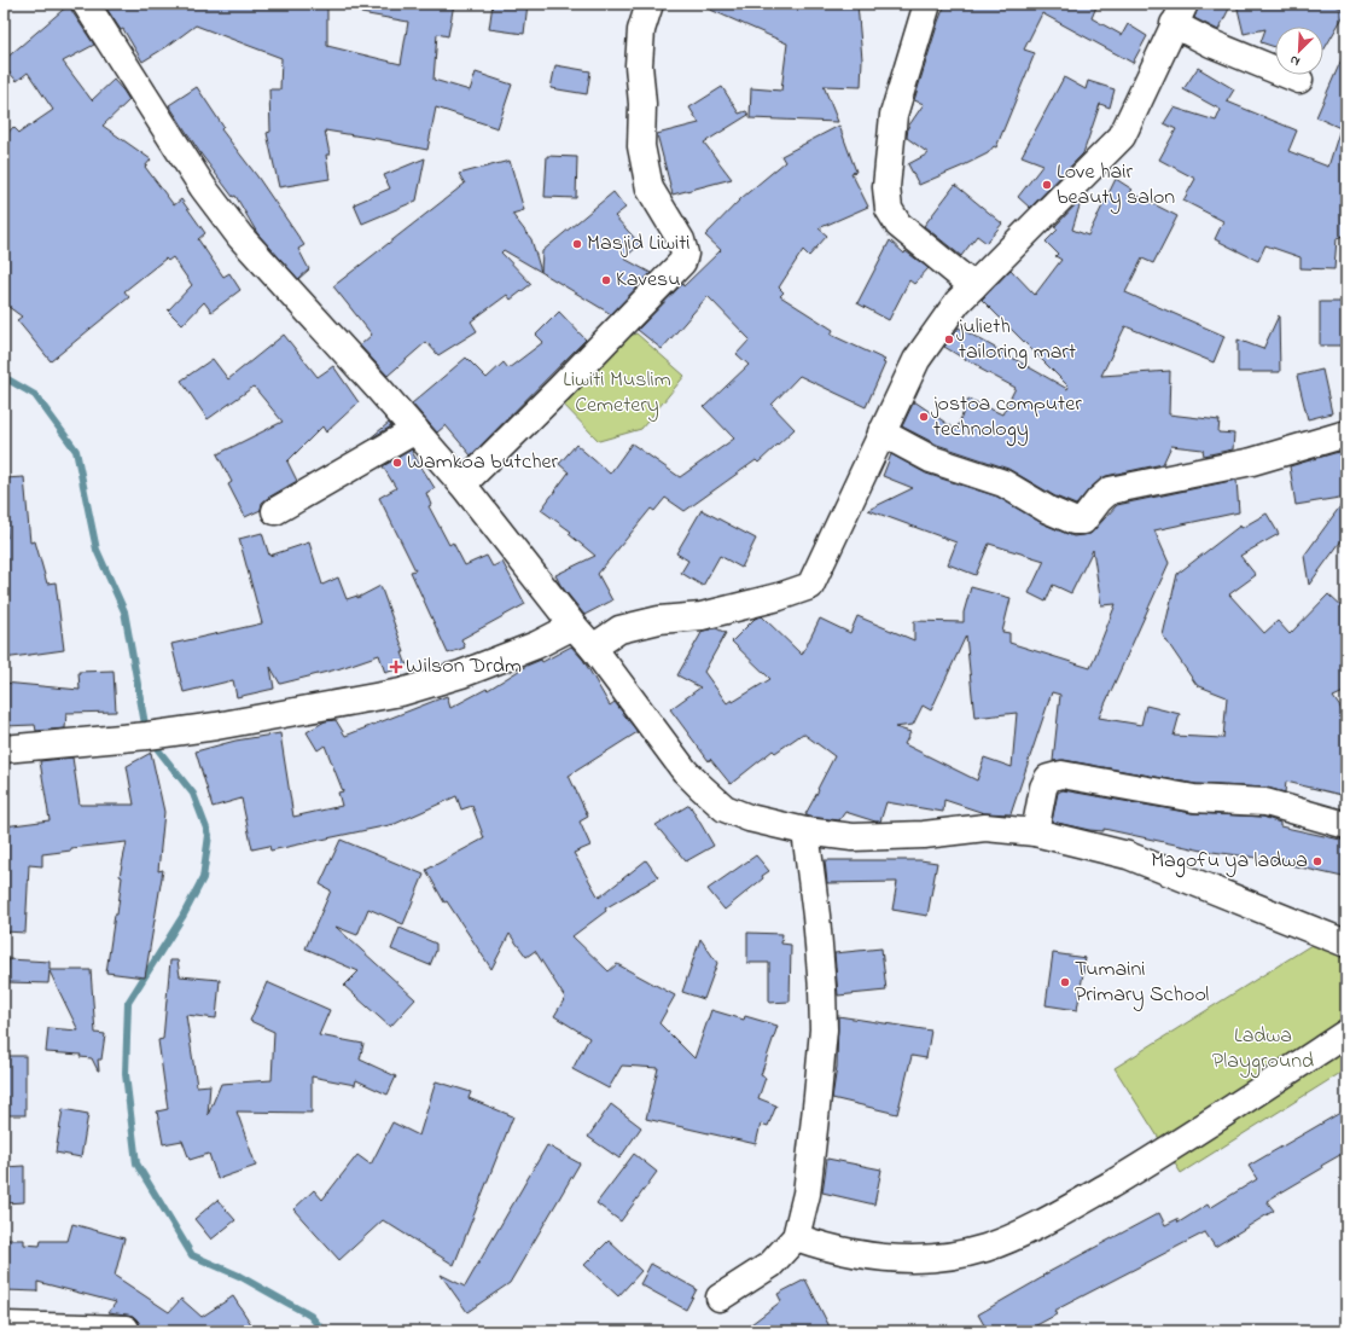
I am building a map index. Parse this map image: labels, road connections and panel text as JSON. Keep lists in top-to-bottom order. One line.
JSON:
{"parks":["Liwiti Muslim Cemetery","Ladwa Playground"],"places":{"other":["Love hair beauty salon","Masjid Liwiti","Kavesu","julieth tailoring mart","jostoa computer technology","Wamkoa butcher","Magofu ya ladwa","Tumaini Primary School"],"health":["Wilson Drdm"]},"north":"bottom left"}
